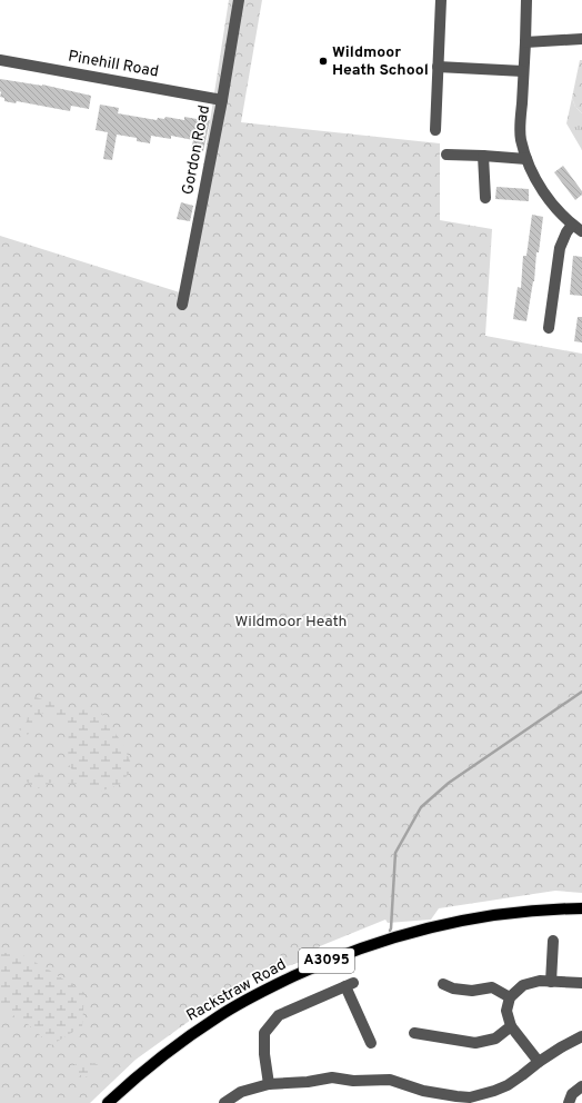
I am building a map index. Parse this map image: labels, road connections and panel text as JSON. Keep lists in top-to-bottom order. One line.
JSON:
{"streets":{"main road":["A3095","Rackstraw Road"],"street":["Pinehill Road","Gordon Road"]},"crossings":[["Pinehill Road","Gordon Road"]],"parks":["Wildmoor Heath"],"places":["Wildmoor Heath School"]}
